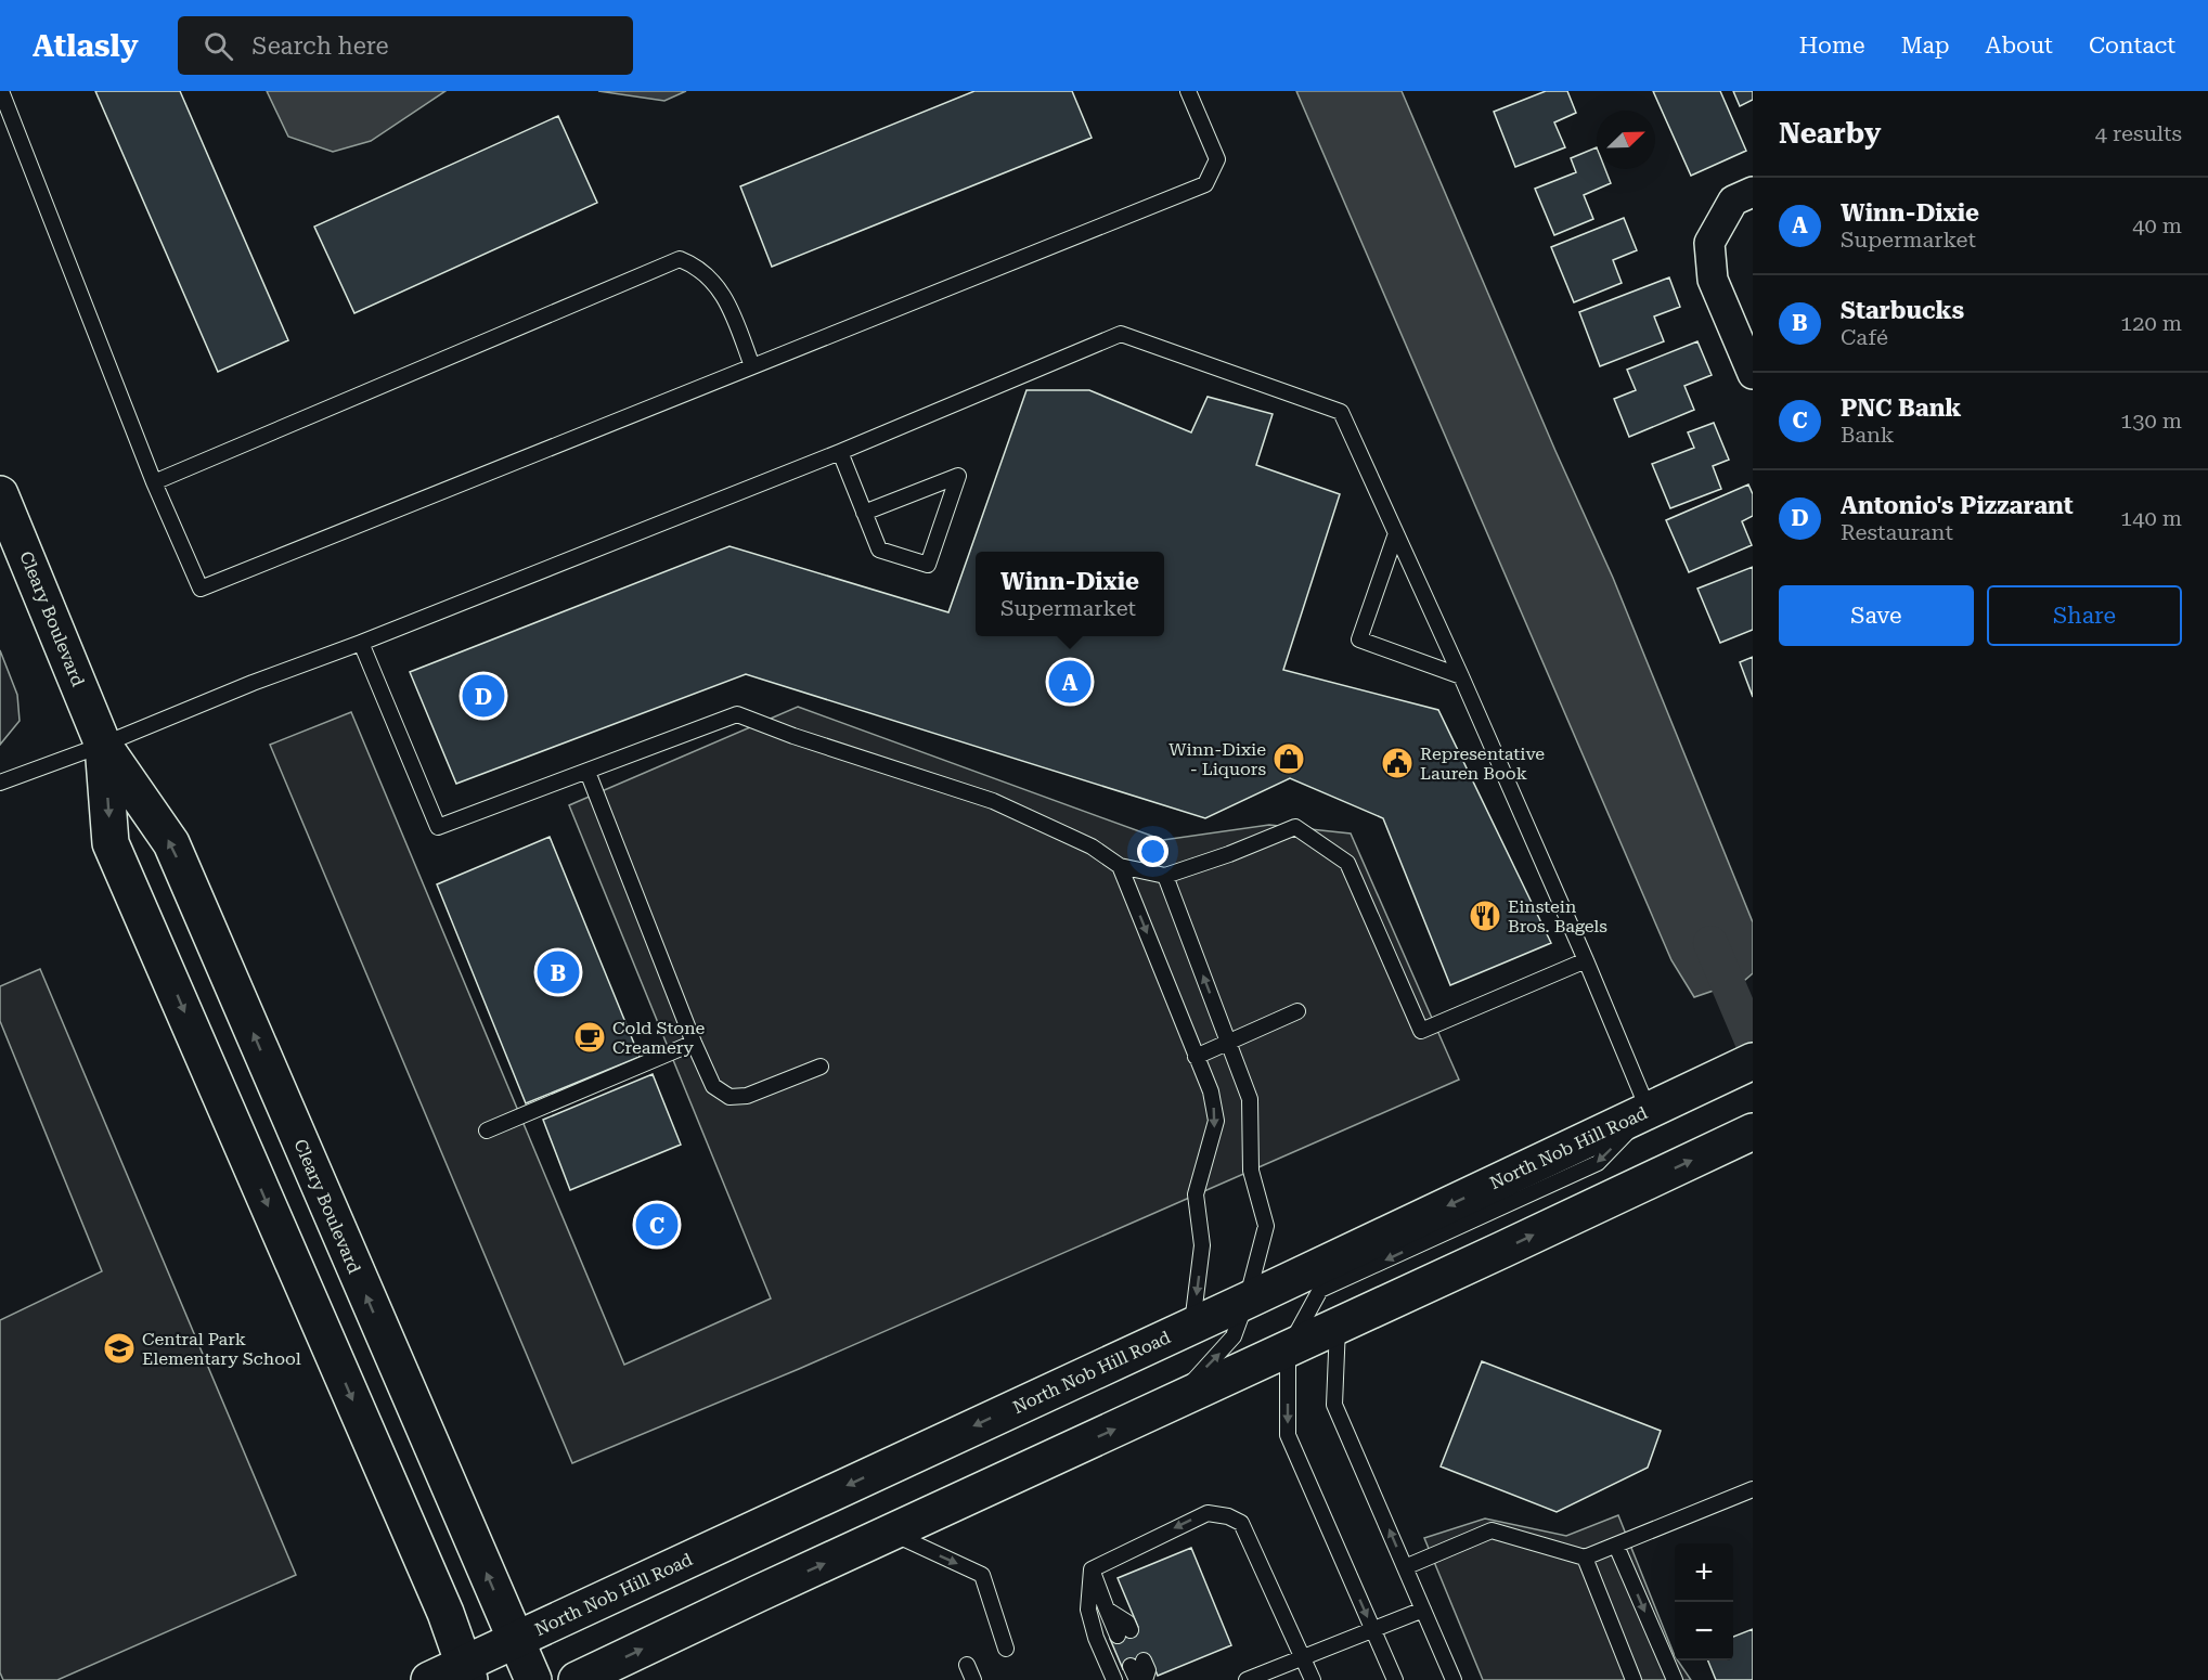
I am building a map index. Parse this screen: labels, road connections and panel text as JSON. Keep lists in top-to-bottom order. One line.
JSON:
{"streets":{"main road":["Cleary Boulevard","North Nob Hill Road"]},"crossings":[["Cleary Boulevard","North Nob Hill Road"]],"places":{"shop":["Winn-Dixie - Liquors"],"public building":["Representative Lauren Book"],"restaurant":["Einstein Bros. Bagels"],"cafe":["Cold Stone Creamery"],"school or university":["Central Park Elementary School"]},"north":"top right","page":{"header":"Atlasly","search":"Search here","nav":["Home","Map","About","Contact"],"heading":["Nearby","4 results"],"list":[{"mark":"A","name":"Winn-Dixie","note":"Supermarket","value":"40 m"},{"mark":"B","name":"Starbucks","note":"Café","value":"120 m"},{"mark":"C","name":"PNC Bank","note":"Bank","value":"130 m"},{"mark":"D","name":"Antonio's Pizzarant","note":"Restaurant","value":"140 m"}],"popup":["Winn-Dixie","Supermarket"],"buttons":["Save","Share"],"pins":["A","D","B","C"],"map_buttons":["+","−"]}}
